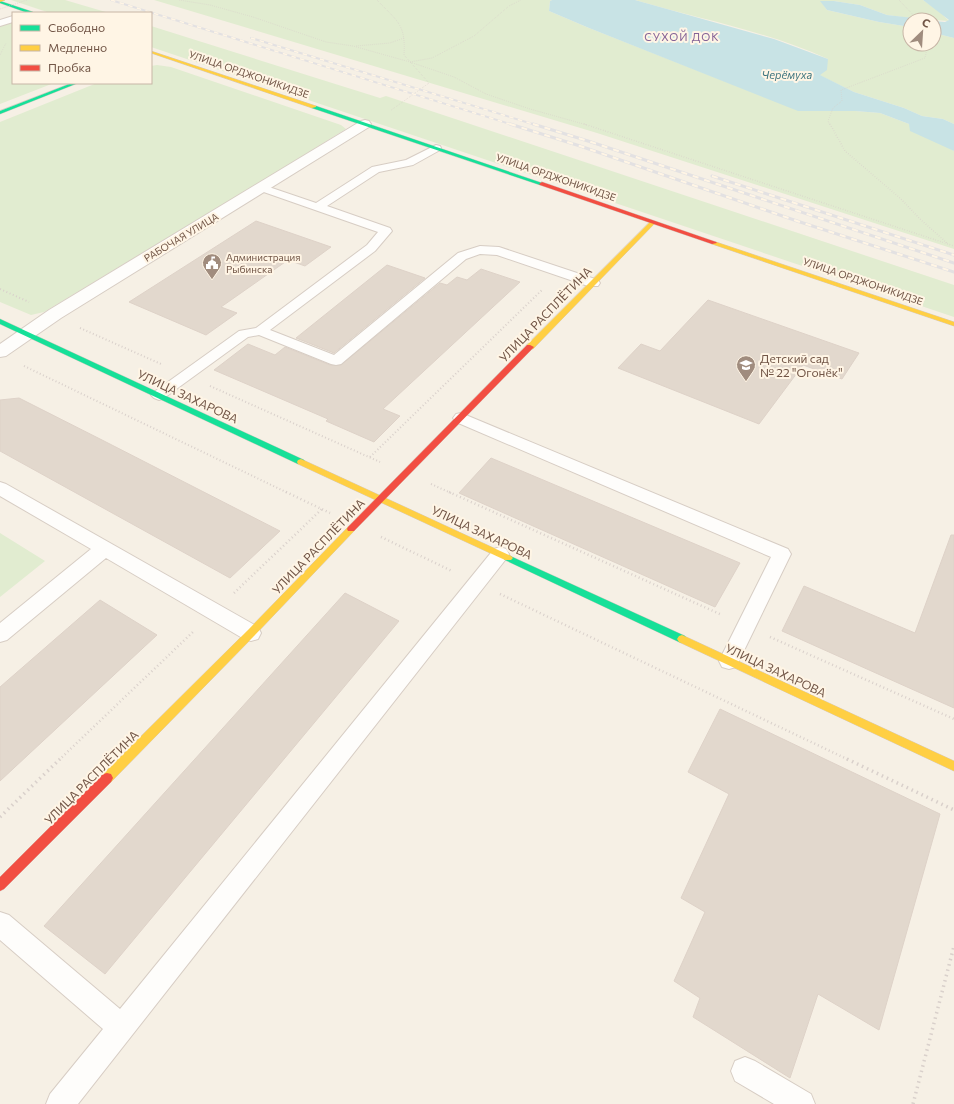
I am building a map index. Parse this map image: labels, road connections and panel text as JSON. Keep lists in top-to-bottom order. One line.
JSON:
{"streets":{"street":["УЛИЦА ОРДЖОНИКИДЗЕ","РАБОЧАЯ УЛИЦА","УЛИЦА РАСПЛЁТИНА","УЛИЦА ЗАХАРОВА"]},"crossings":[["УЛИЦА ОРДЖОНИКИДЗЕ","РАБОЧАЯ УЛИЦА"],["УЛИЦА ОРДЖОНИКИДЗЕ","УЛИЦА РАСПЛЁТИНА"],["РАБОЧАЯ УЛИЦА","УЛИЦА ЗАХАРОВА"],["УЛИЦА РАСПЛЁТИНА","УЛИЦА ЗАХАРОВА"]],"districts":["СУХОЙ ДОК"],"water":["Черёмуха"],"places":{"public building":["Администрация Рыбинска"],"school or university":["Детский сад № 22 \"Огонёк\""]},"legend":["Свободно","Медленно","Пробка"],"north":"top right"}
